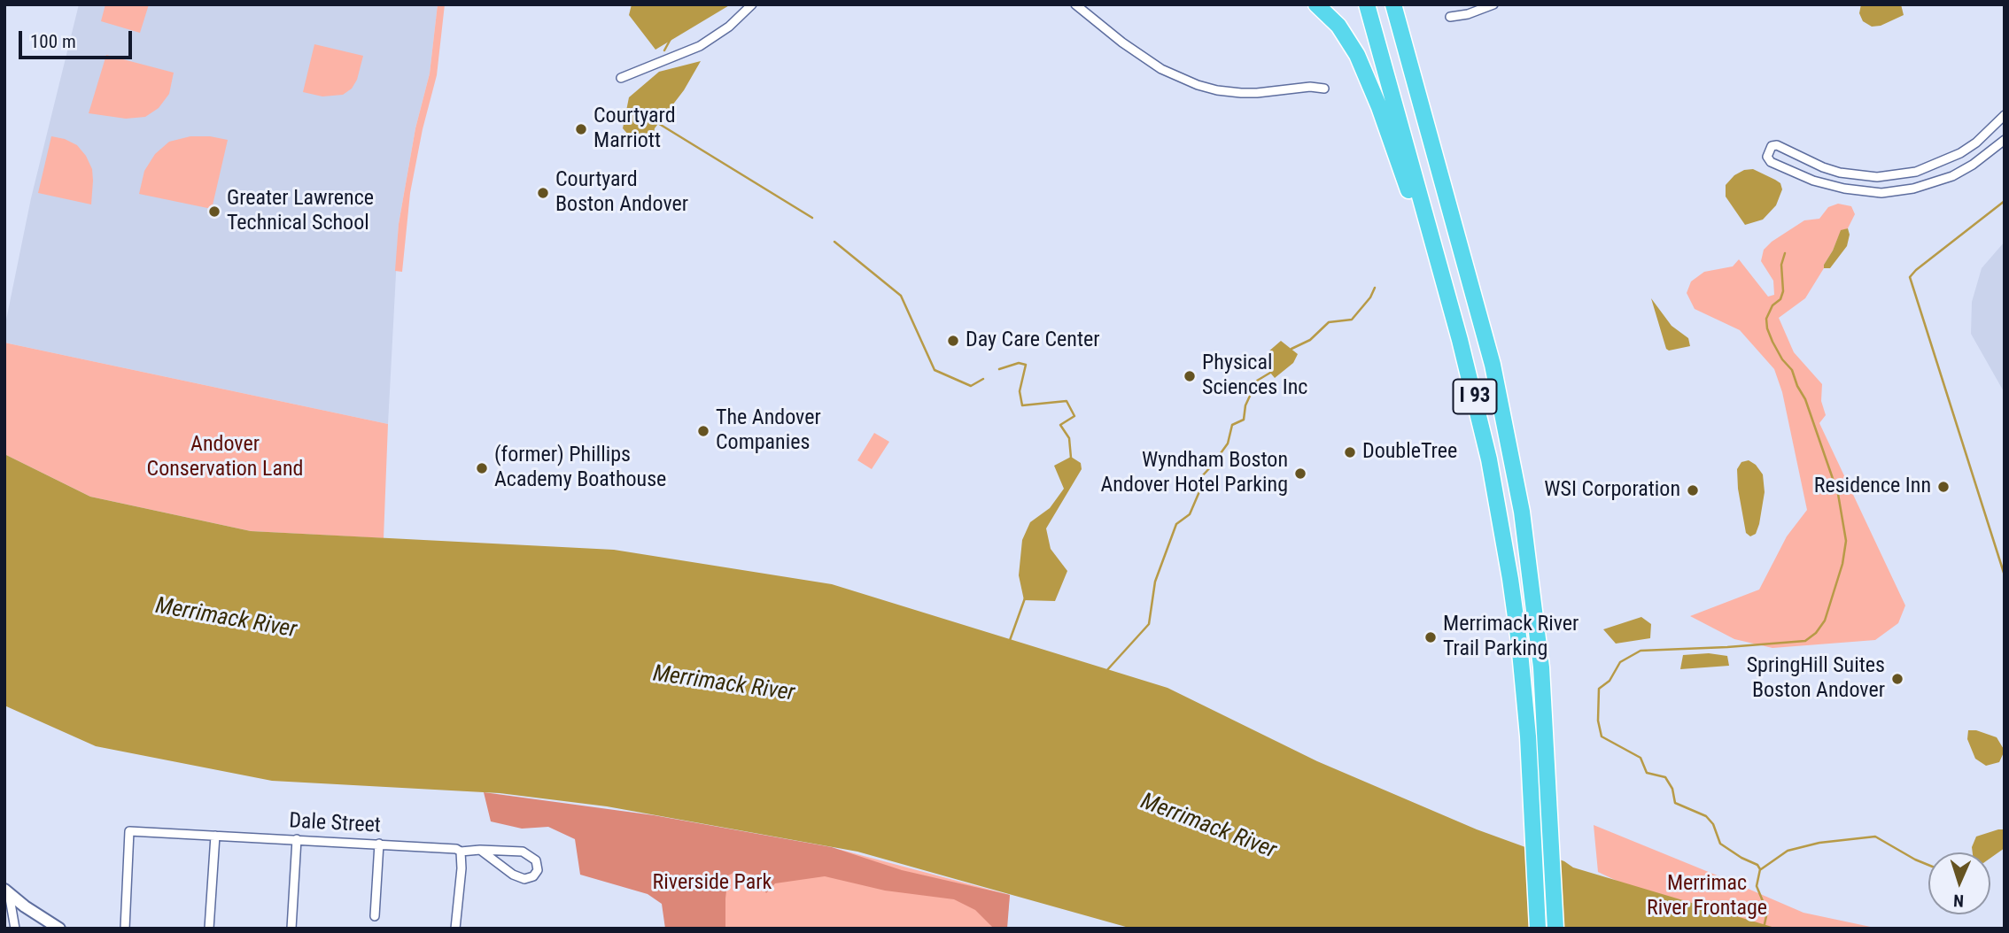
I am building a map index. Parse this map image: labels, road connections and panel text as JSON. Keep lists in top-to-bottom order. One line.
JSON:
{"streets":{"highway":["I 93"],"street":["Dale Street"]},"water":["Merrimack River"],"parks":["Andover Conservation Land","Riverside Park","Merrimac River Frontage"],"places":["Courtyard Marriott","Courtyard Boston Andover","Greater Lawrence Technical School","Day Care Center","Physical Sciences Inc","The Andover Companies","DoubleTree","(former) Phillips Academy Boathouse","Wyndham Boston Andover Hotel Parking","Residence Inn","WSI Corporation","Merrimack River Trail Parking","SpringHill Suites Boston Andover"],"scale_bar":"100 m","north":"bottom"}
